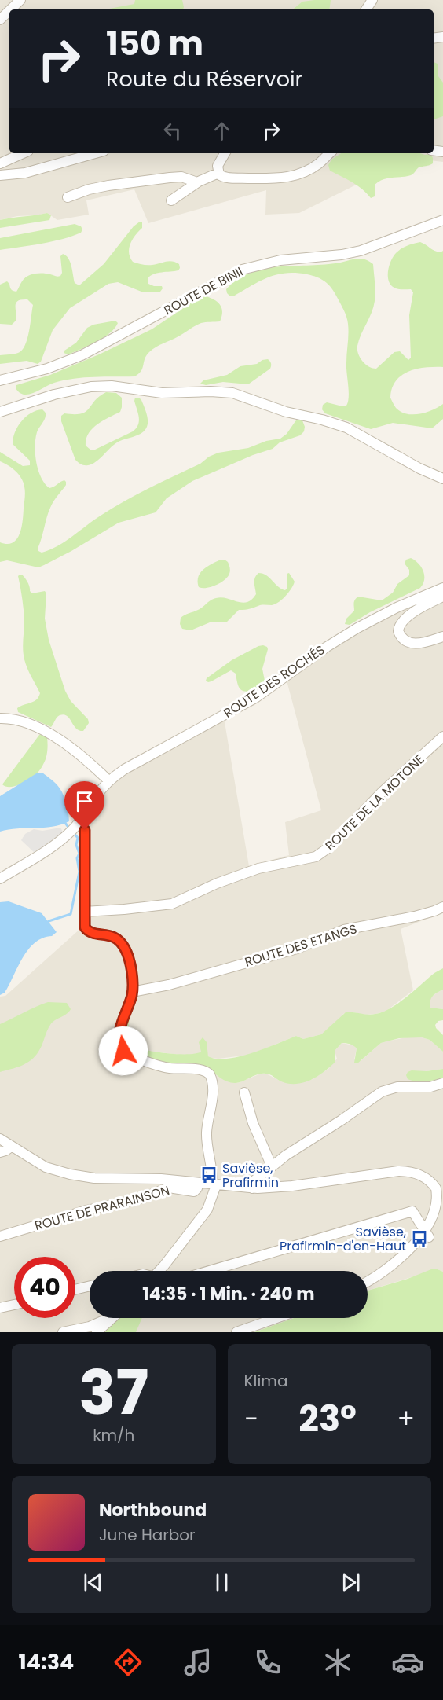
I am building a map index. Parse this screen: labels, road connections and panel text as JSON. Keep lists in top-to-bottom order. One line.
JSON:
{"streets":{"street":["ROUTE DE BINII","ROUTE DES ROCHÉS","ROUTE DE LA MOTONE","ROUTE DES ETANGS","ROUTE DE PRARAINSON"]},"places":{"bus stop":["Savièse, Prafirmin","Savièse, Prafirmin-d'en-Haut"]},"page":{"turn":["150 m","Route du Réservoir"],"limit":"40","trip":"14:35 · 1 Min. · 240 m","tile":[["37","km/h"],"Klima"],"heat":["−","23°","+"],"song":["Northbound","June Harbor"],"tabs":"14:34"}}
